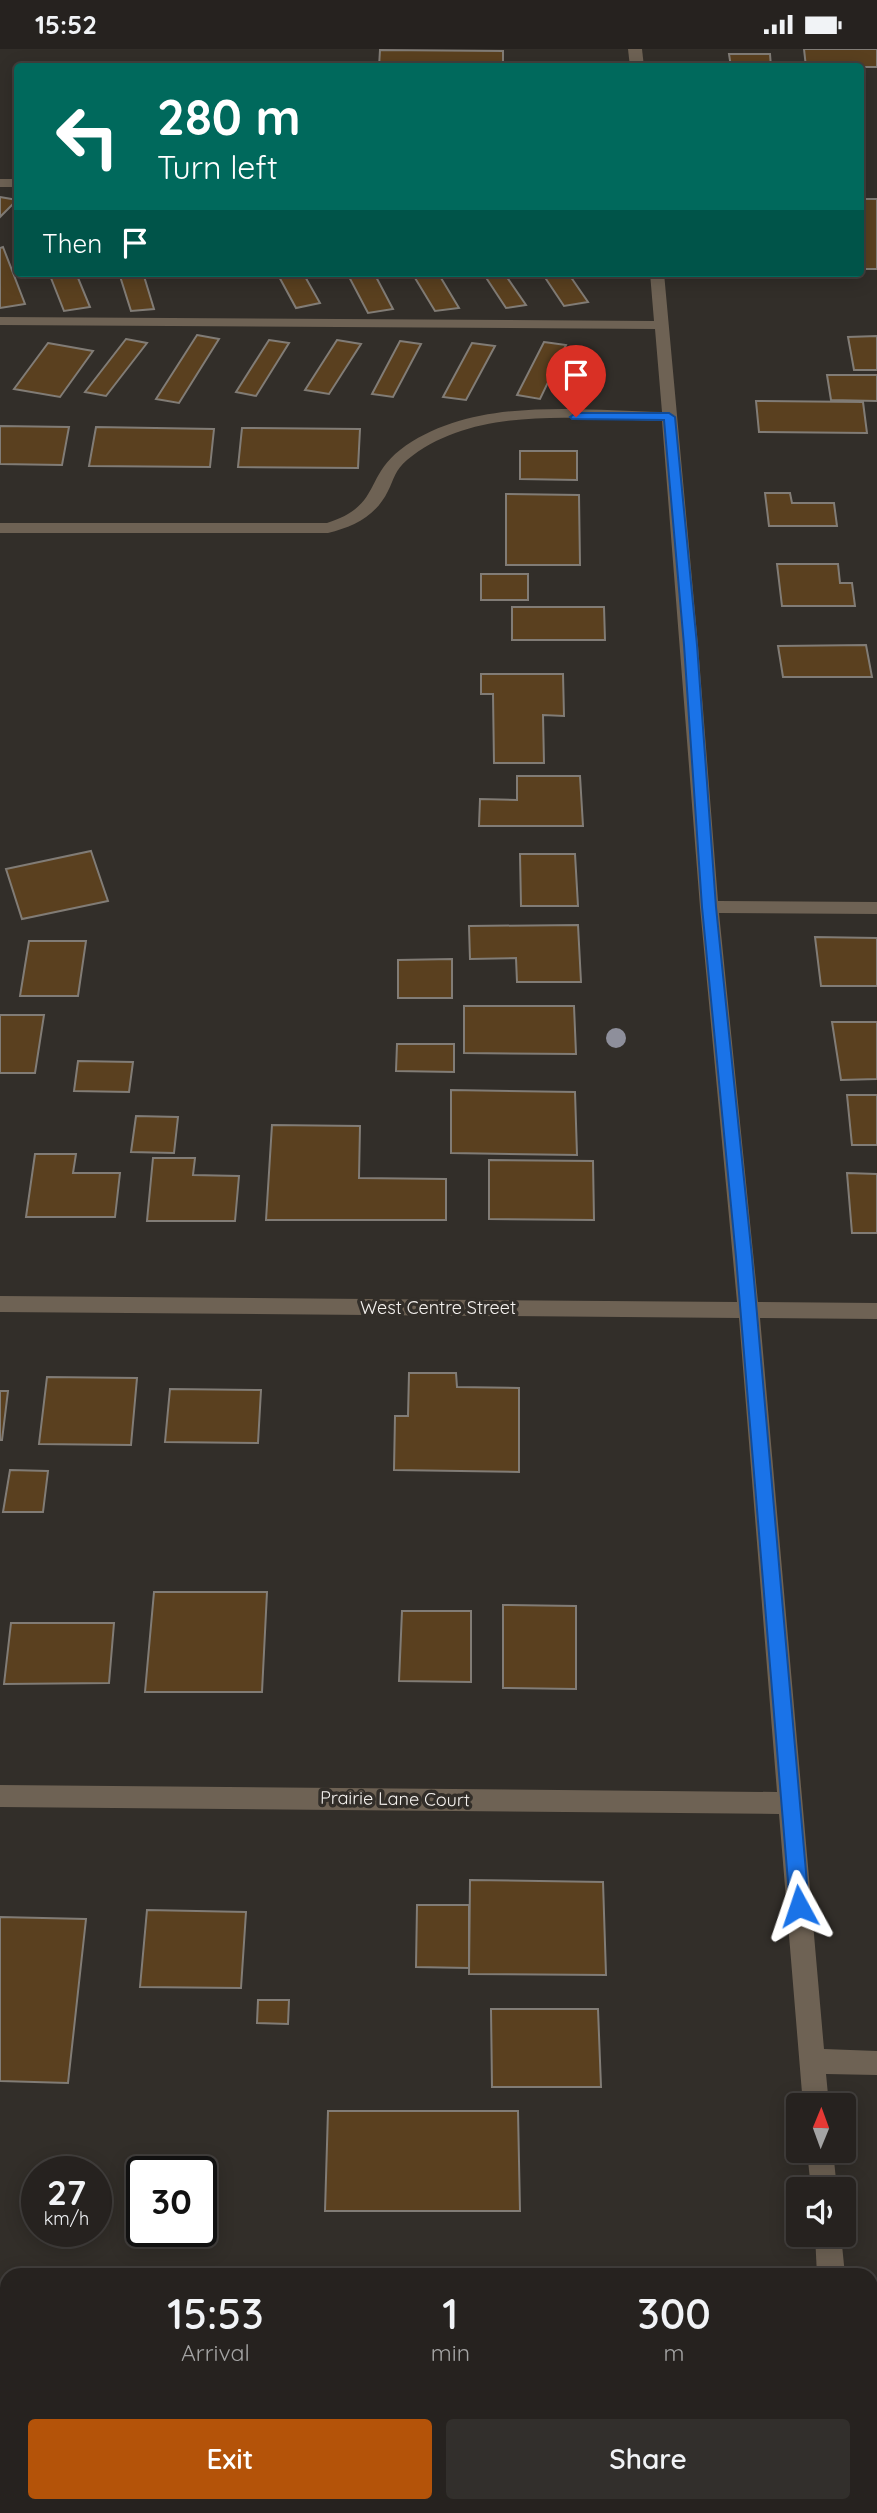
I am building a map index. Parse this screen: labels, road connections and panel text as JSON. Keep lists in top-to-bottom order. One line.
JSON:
{"streets":{"street":["West Centre Street","Prairie Lane Court"]},"north":"top","page":{"status":"15:52","turn":["280 m","Turn left"],"then":"Then","speed":"27 km/h","limit":"30","eta":["15:53","Arrival","1","min","300","m"],"buttons":["Exit","Share"]}}
